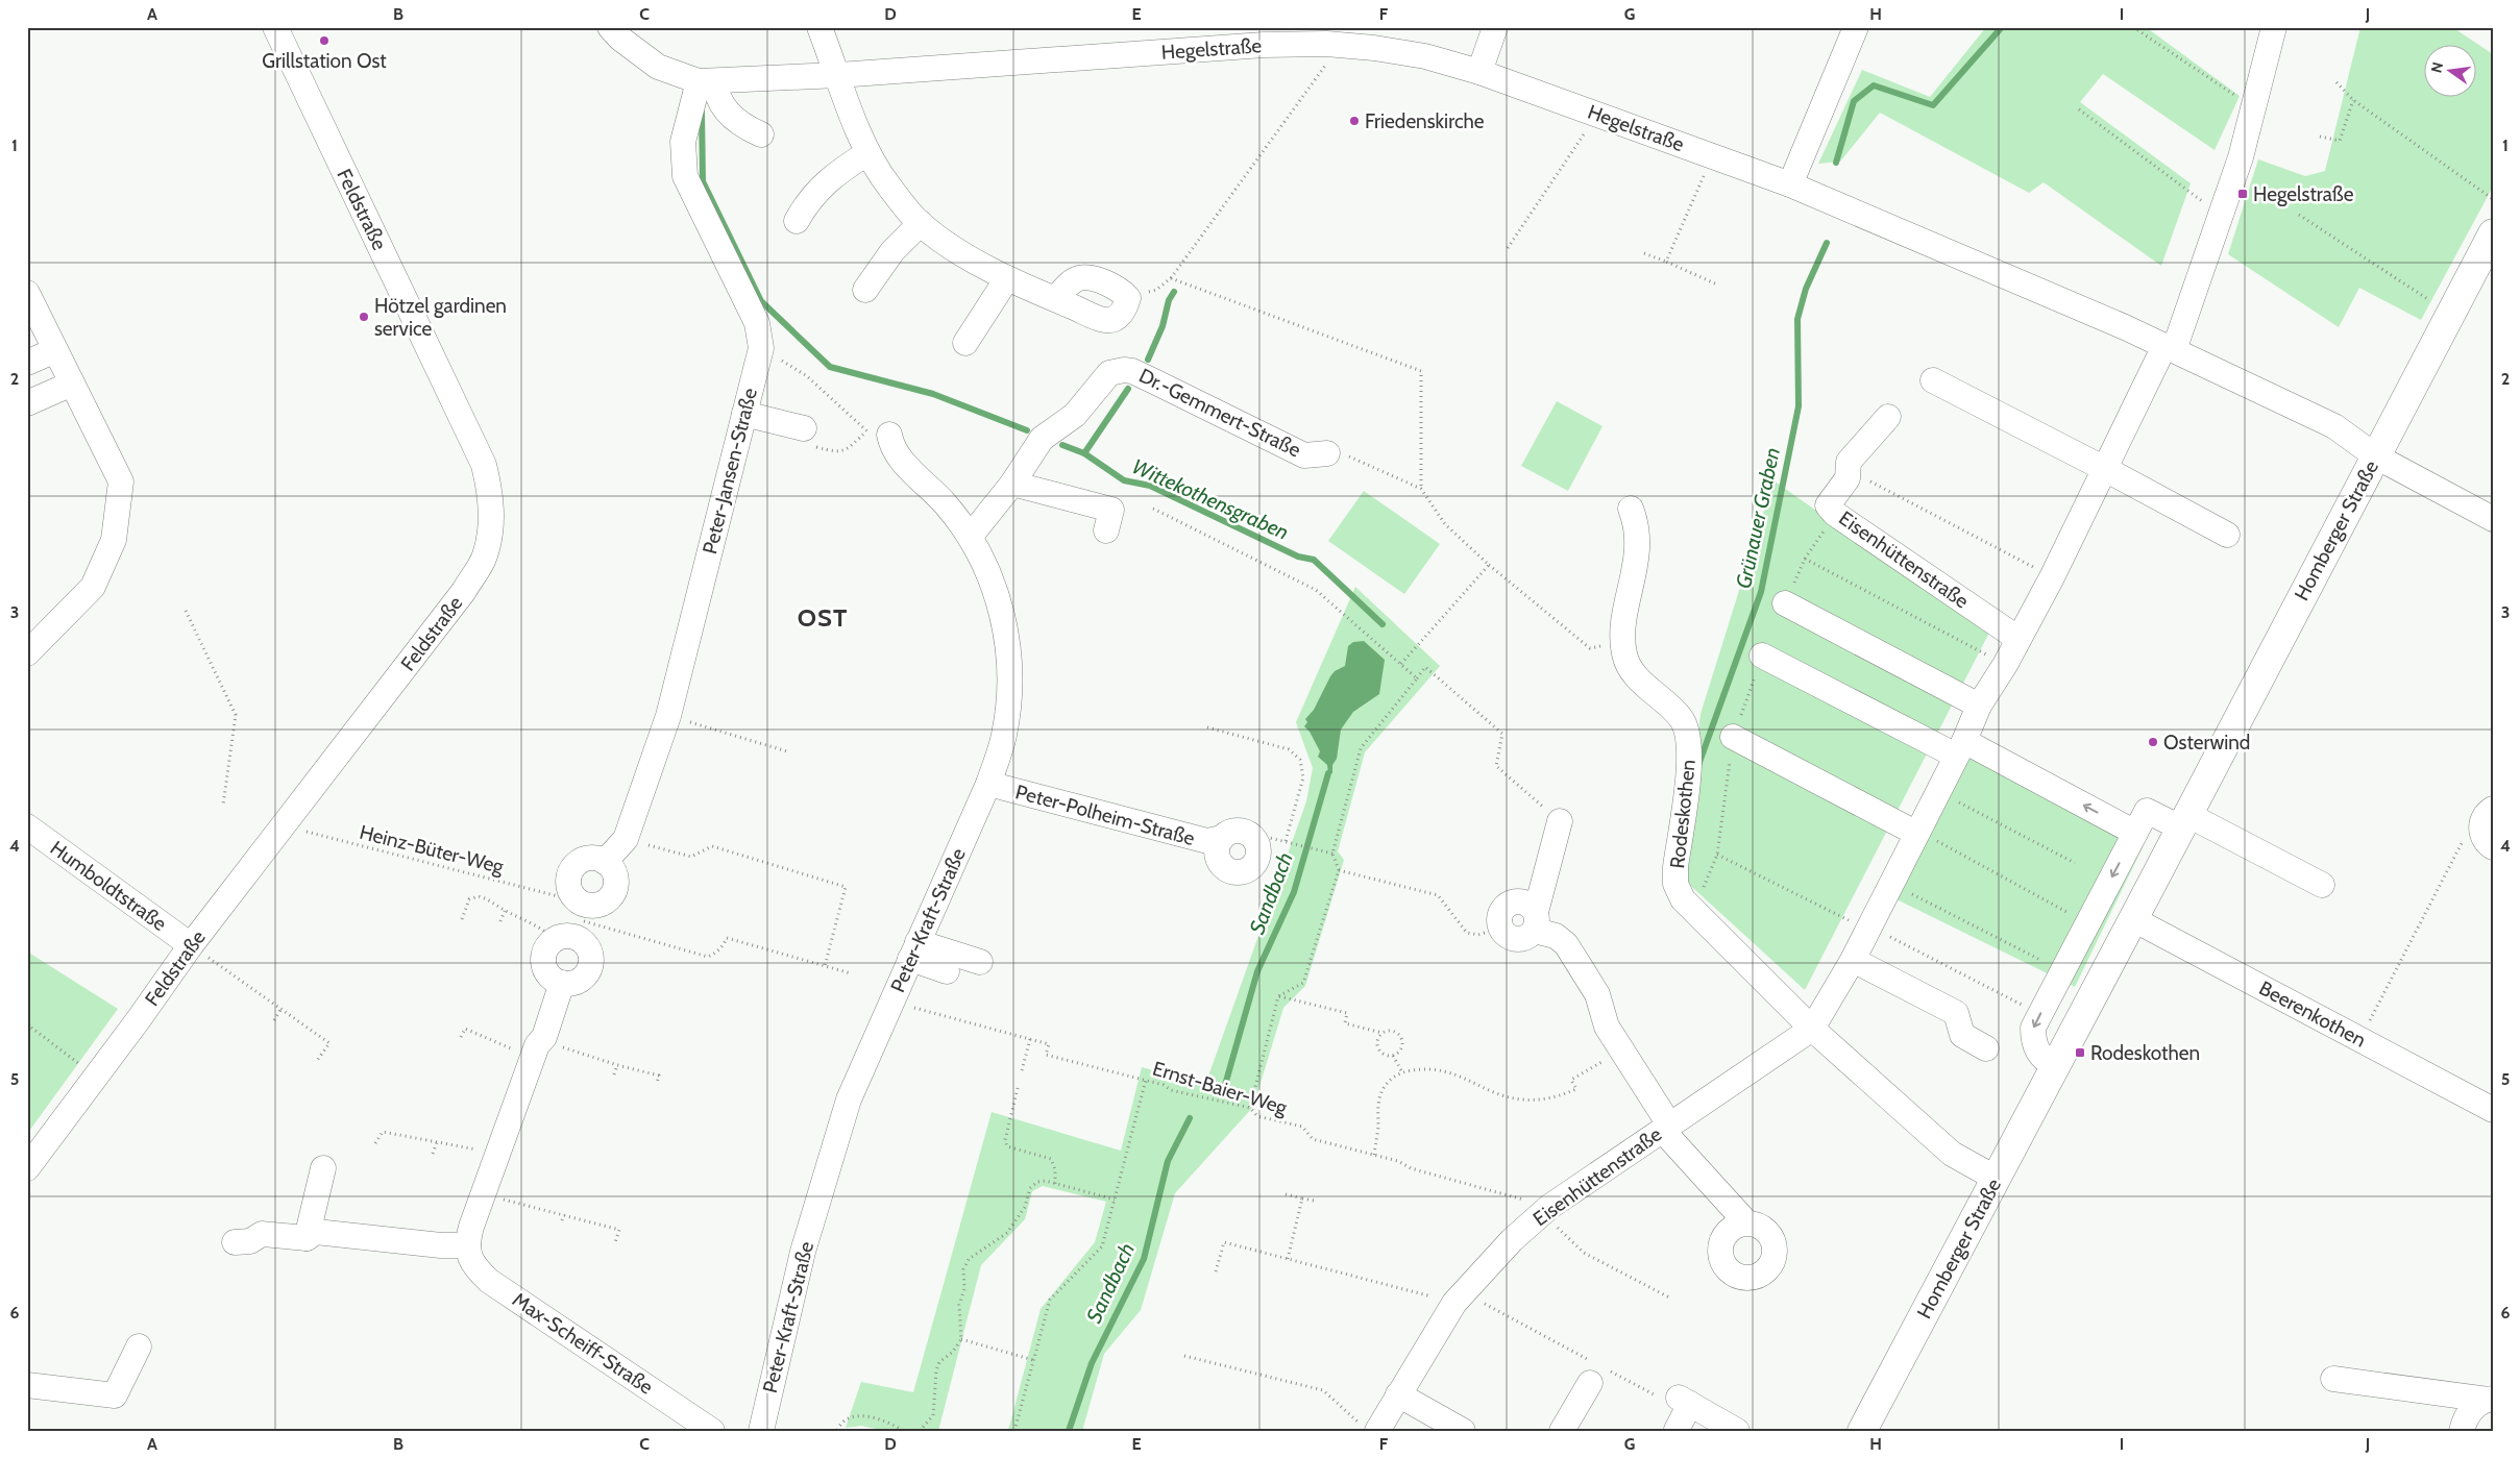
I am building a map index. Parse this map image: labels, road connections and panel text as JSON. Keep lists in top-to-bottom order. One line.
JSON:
{"streets":{"main road":["Homberger Straße"],"street":["Hegelstraße","Feldstraße","Dr.-Gemmert-Straße","Peter-Jansen-Straße","Eisenhüttenstraße","Rodeskothen","Peter-Polheim-Straße","Humboldtstraße","Peter-Kraft-Straße","Beerenkothen","Max-Scheiff-Straße"],"path":["Heinz-Büter-Weg","Ernst-Baier-Weg"]},"crossings":[["Hegelstraße","Homberger Straße"],["Hegelstraße","Eisenhüttenstraße"],["Feldstraße","Heinz-Büter-Weg"],["Feldstraße","Humboldtstraße"],["Dr.-Gemmert-Straße","Peter-Kraft-Straße"],["Peter-Jansen-Straße","Heinz-Büter-Weg"],["Homberger Straße","Rodeskothen"],["Homberger Straße","Beerenkothen"],["Eisenhüttenstraße","Rodeskothen"],["Eisenhüttenstraße","Ernst-Baier-Weg"],["Peter-Polheim-Straße","Peter-Kraft-Straße"],["Peter-Kraft-Straße","Ernst-Baier-Weg"]],"districts":["OST"],"water":["Wittekothensgraben","Grünauer Graben","Sandbach"],"places":{"other":["Grillstation Ost","Friedenskirche","Hötzel gardinen service","Osterwind"],"transit":["Hegelstraße","Rodeskothen"]},"north":"left","grid":{"columns":["A","B","C","D","E","F","G","H","I","J"],"rows":["1","2","3","4","5","6"]}}
